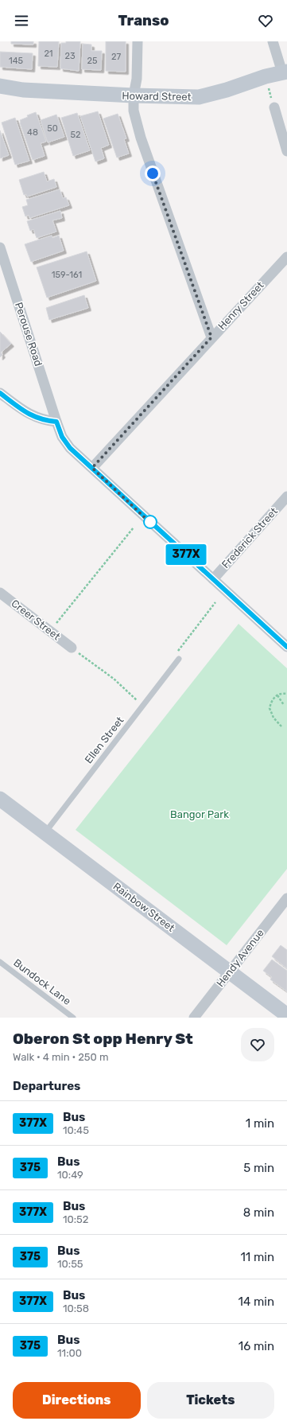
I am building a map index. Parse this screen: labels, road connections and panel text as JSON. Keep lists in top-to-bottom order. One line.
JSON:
{"streets":{"street":["Howard Street","Henry Street","Perouse Road","Frederick Street","Creer Street","Rainbow Street","Hendy Avenue"],"lane":["Ellen Street","Bundock Lane"]},"crossings":[["Henry Street","Perouse Road"],["Perouse Road","Frederick Street"],["Ellen Street","Rainbow Street"],["Rainbow Street","Hendy Avenue"]],"parks":["Bangor Park"],"lines":["bus line 377X"],"house_numbers":["21","23","27","145","25","50","48","52","159-161"],"page":{"header":"Transo","on_map":"377X","heading":[["Oberon St opp Henry St","Walk · 4 min · 250 m"],"Departures"],"list":[{"mark":"377X","name":"Bus","note":"10:45","value":"1 min"},{"mark":"375","name":"Bus","note":"10:49","value":"5 min"},{"mark":"377X","name":"Bus","note":"10:52","value":"8 min"},{"mark":"375","name":"Bus","note":"10:55","value":"11 min"},{"mark":"377X","name":"Bus","note":"10:58","value":"14 min"},{"mark":"375","name":"Bus","note":"11:00","value":"16 min"}],"buttons":["Directions","Tickets"]}}
